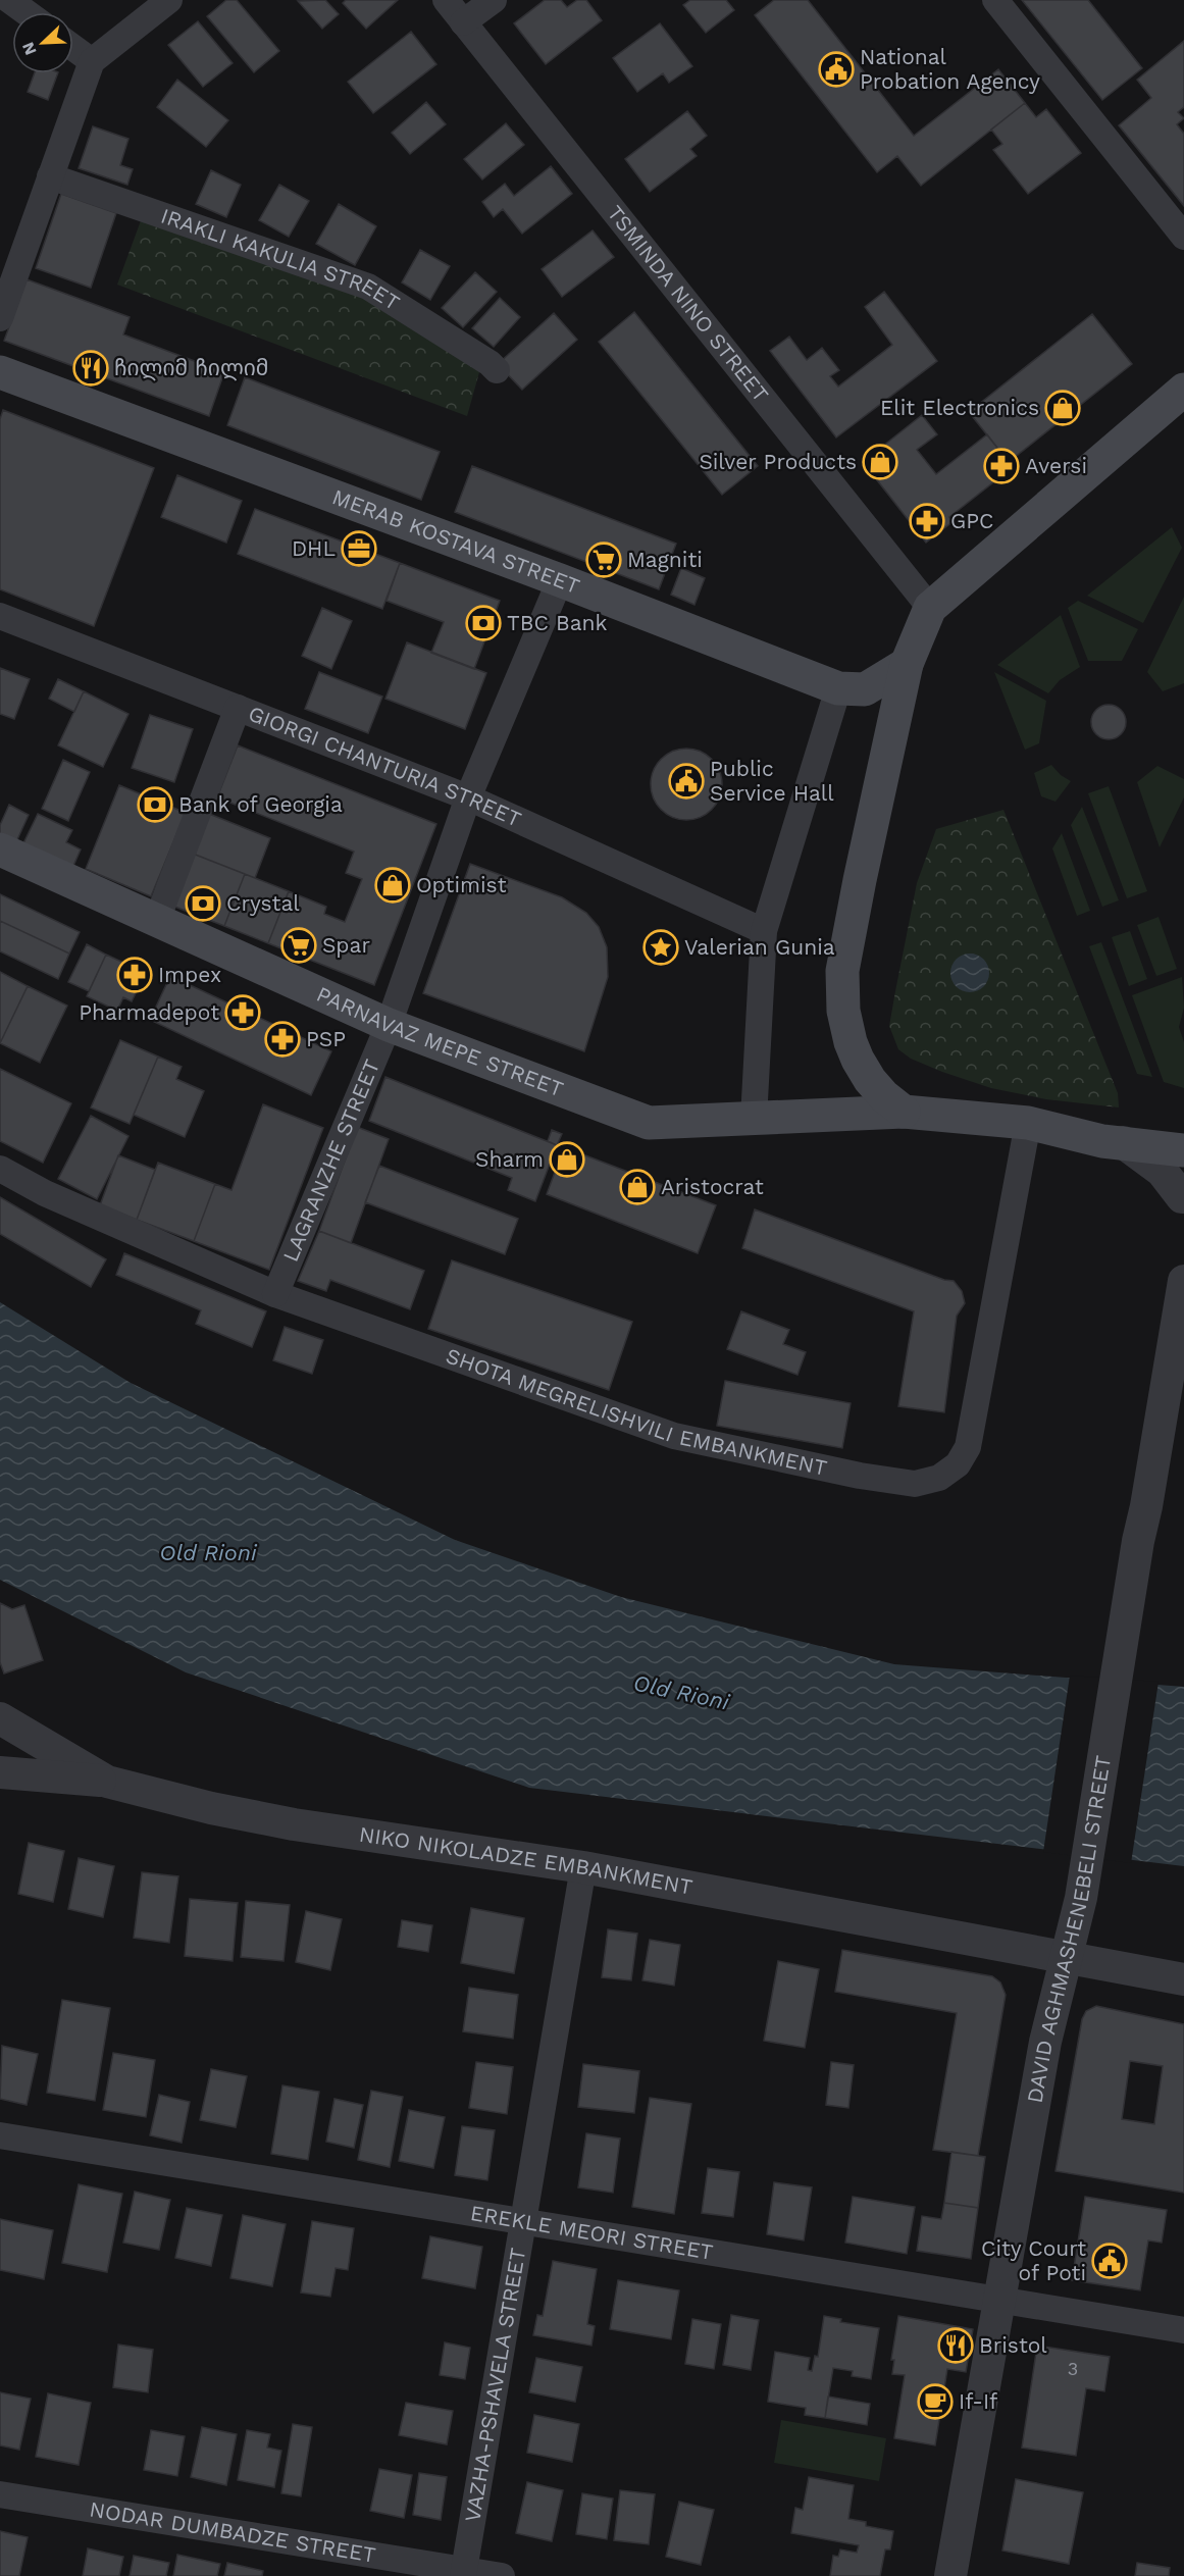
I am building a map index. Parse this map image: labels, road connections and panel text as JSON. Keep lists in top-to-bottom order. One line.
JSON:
{"streets":{"main road":["MERAB KOSTAVA STREET","PARNAVAZ MEPE STREET"],"street":["IRAKLI KAKULIA STREET","TSMINDA NINO STREET","GIORGI CHANTURIA STREET","LAGRANZHE STREET","SHOTA MEGRELISHVILI EMBANKMENT","NIKO NIKOLADZE EMBANKMENT","DAVID AGHMASHENEBELI STREET","EREKLE MEORI STREET","VAZHA-PSHAVELA STREET","NODAR DUMBADZE STREET"]},"crossings":[["MERAB KOSTAVA STREET","LAGRANZHE STREET"],["GIORGI CHANTURIA STREET","LAGRANZHE STREET"],["PARNAVAZ MEPE STREET","LAGRANZHE STREET"],["PARNAVAZ MEPE STREET","SHOTA MEGRELISHVILI EMBANKMENT"],["LAGRANZHE STREET","SHOTA MEGRELISHVILI EMBANKMENT"],["NIKO NIKOLADZE EMBANKMENT","DAVID AGHMASHENEBELI STREET"],["NIKO NIKOLADZE EMBANKMENT","VAZHA-PSHAVELA STREET"],["DAVID AGHMASHENEBELI STREET","EREKLE MEORI STREET"],["EREKLE MEORI STREET","VAZHA-PSHAVELA STREET"],["VAZHA-PSHAVELA STREET","NODAR DUMBADZE STREET"]],"water":["Old Rioni"],"places":{"public building":["National Probation Agency","Public Service Hall","City Court of Poti"],"restaurant":["ჩილიმ ჩილიმ","Bristol"],"shop":["Elit Electronics","Silver Products","Optimist","Sharm","Aristocrat"],"pharmacy":["Aversi","GPC","Impex","Pharmadepot","PSP"],"office":["DHL"],"supermarket":["Magniti","Spar"],"bank":["TBC Bank","Bank of Georgia","Crystal"],"place":["Valerian Gunia"],"cafe":["If-If"]},"house_numbers":["3"],"north":"bottom left"}
